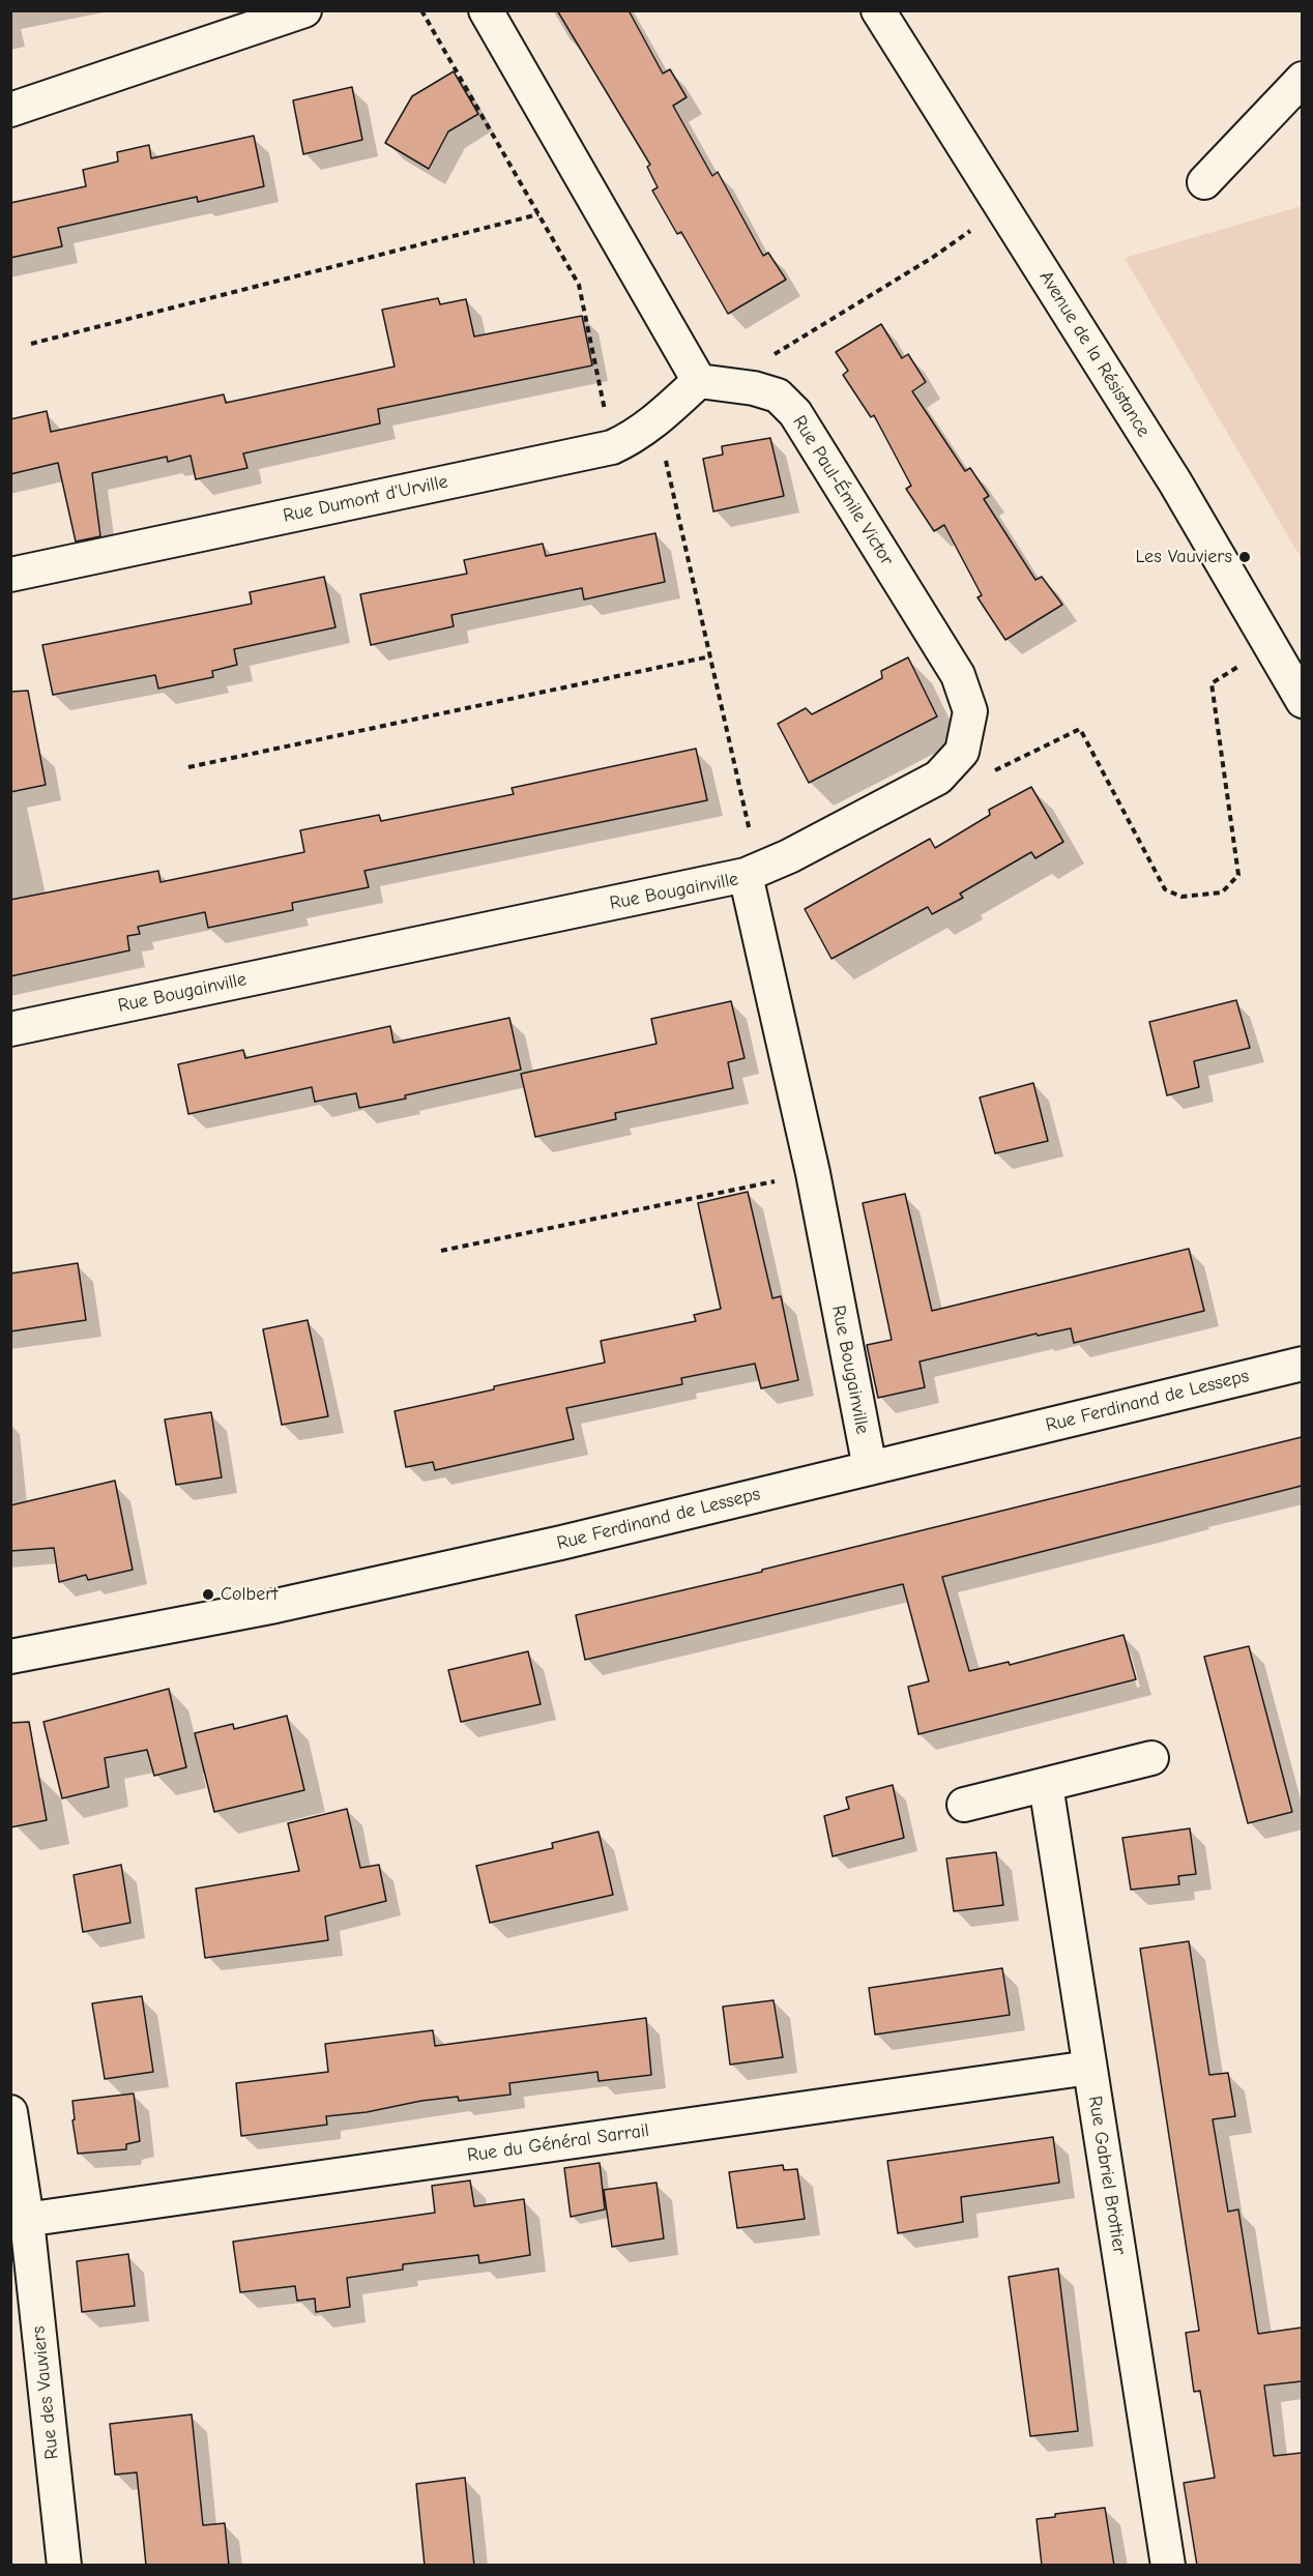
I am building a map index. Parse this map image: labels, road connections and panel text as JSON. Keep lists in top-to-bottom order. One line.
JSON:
{"streets":{"street":["Avenue de la Résistance","Rue Paul-Émile Victor","Rue Dumont d'Urville","Rue Bougainville","Rue Ferdinand de Lesseps","Rue du Général Sarrail","Rue Gabriel Brottier","Rue des Vauviers"]},"crossings":[["Rue Paul-Émile Victor","Rue Dumont d'Urville"],["Rue Bougainville","Rue Ferdinand de Lesseps"],["Rue du Général Sarrail","Rue Gabriel Brottier"],["Rue du Général Sarrail","Rue des Vauviers"]],"places":["Les Vauviers","Colbert"]}
